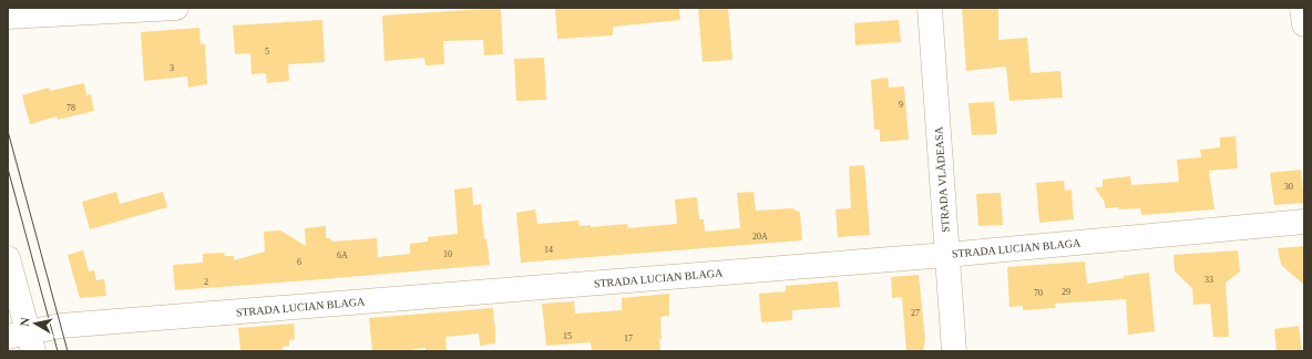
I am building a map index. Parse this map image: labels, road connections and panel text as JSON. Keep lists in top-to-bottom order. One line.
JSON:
{"streets":{"street":["STRADA VLĂDEASA","STRADA LUCIAN BLAGA"]},"crossings":[["STRADA VLĂDEASA","STRADA LUCIAN BLAGA"]],"house_numbers":["5","3","9","78","30","20A","14","10","6A","6","33","2","29","70","27","15","17"],"north":"left"}
